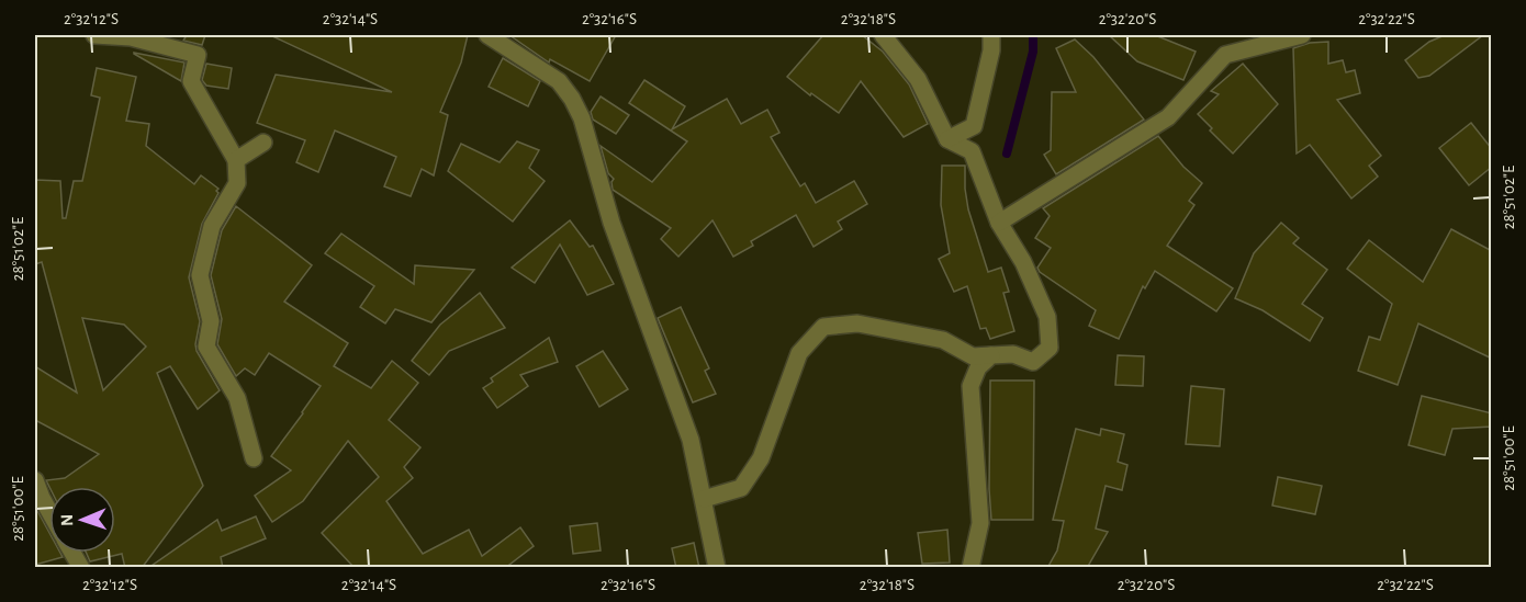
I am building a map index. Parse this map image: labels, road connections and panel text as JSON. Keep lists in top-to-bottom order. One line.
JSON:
{"north":"left","coordinates":["2°32'12\"S","2°32'14\"S","2°32'16\"S","2°32'18\"S","2°32'20\"S","2°32'22\"S","28°51'02\"E","28°51'00\"E"]}
